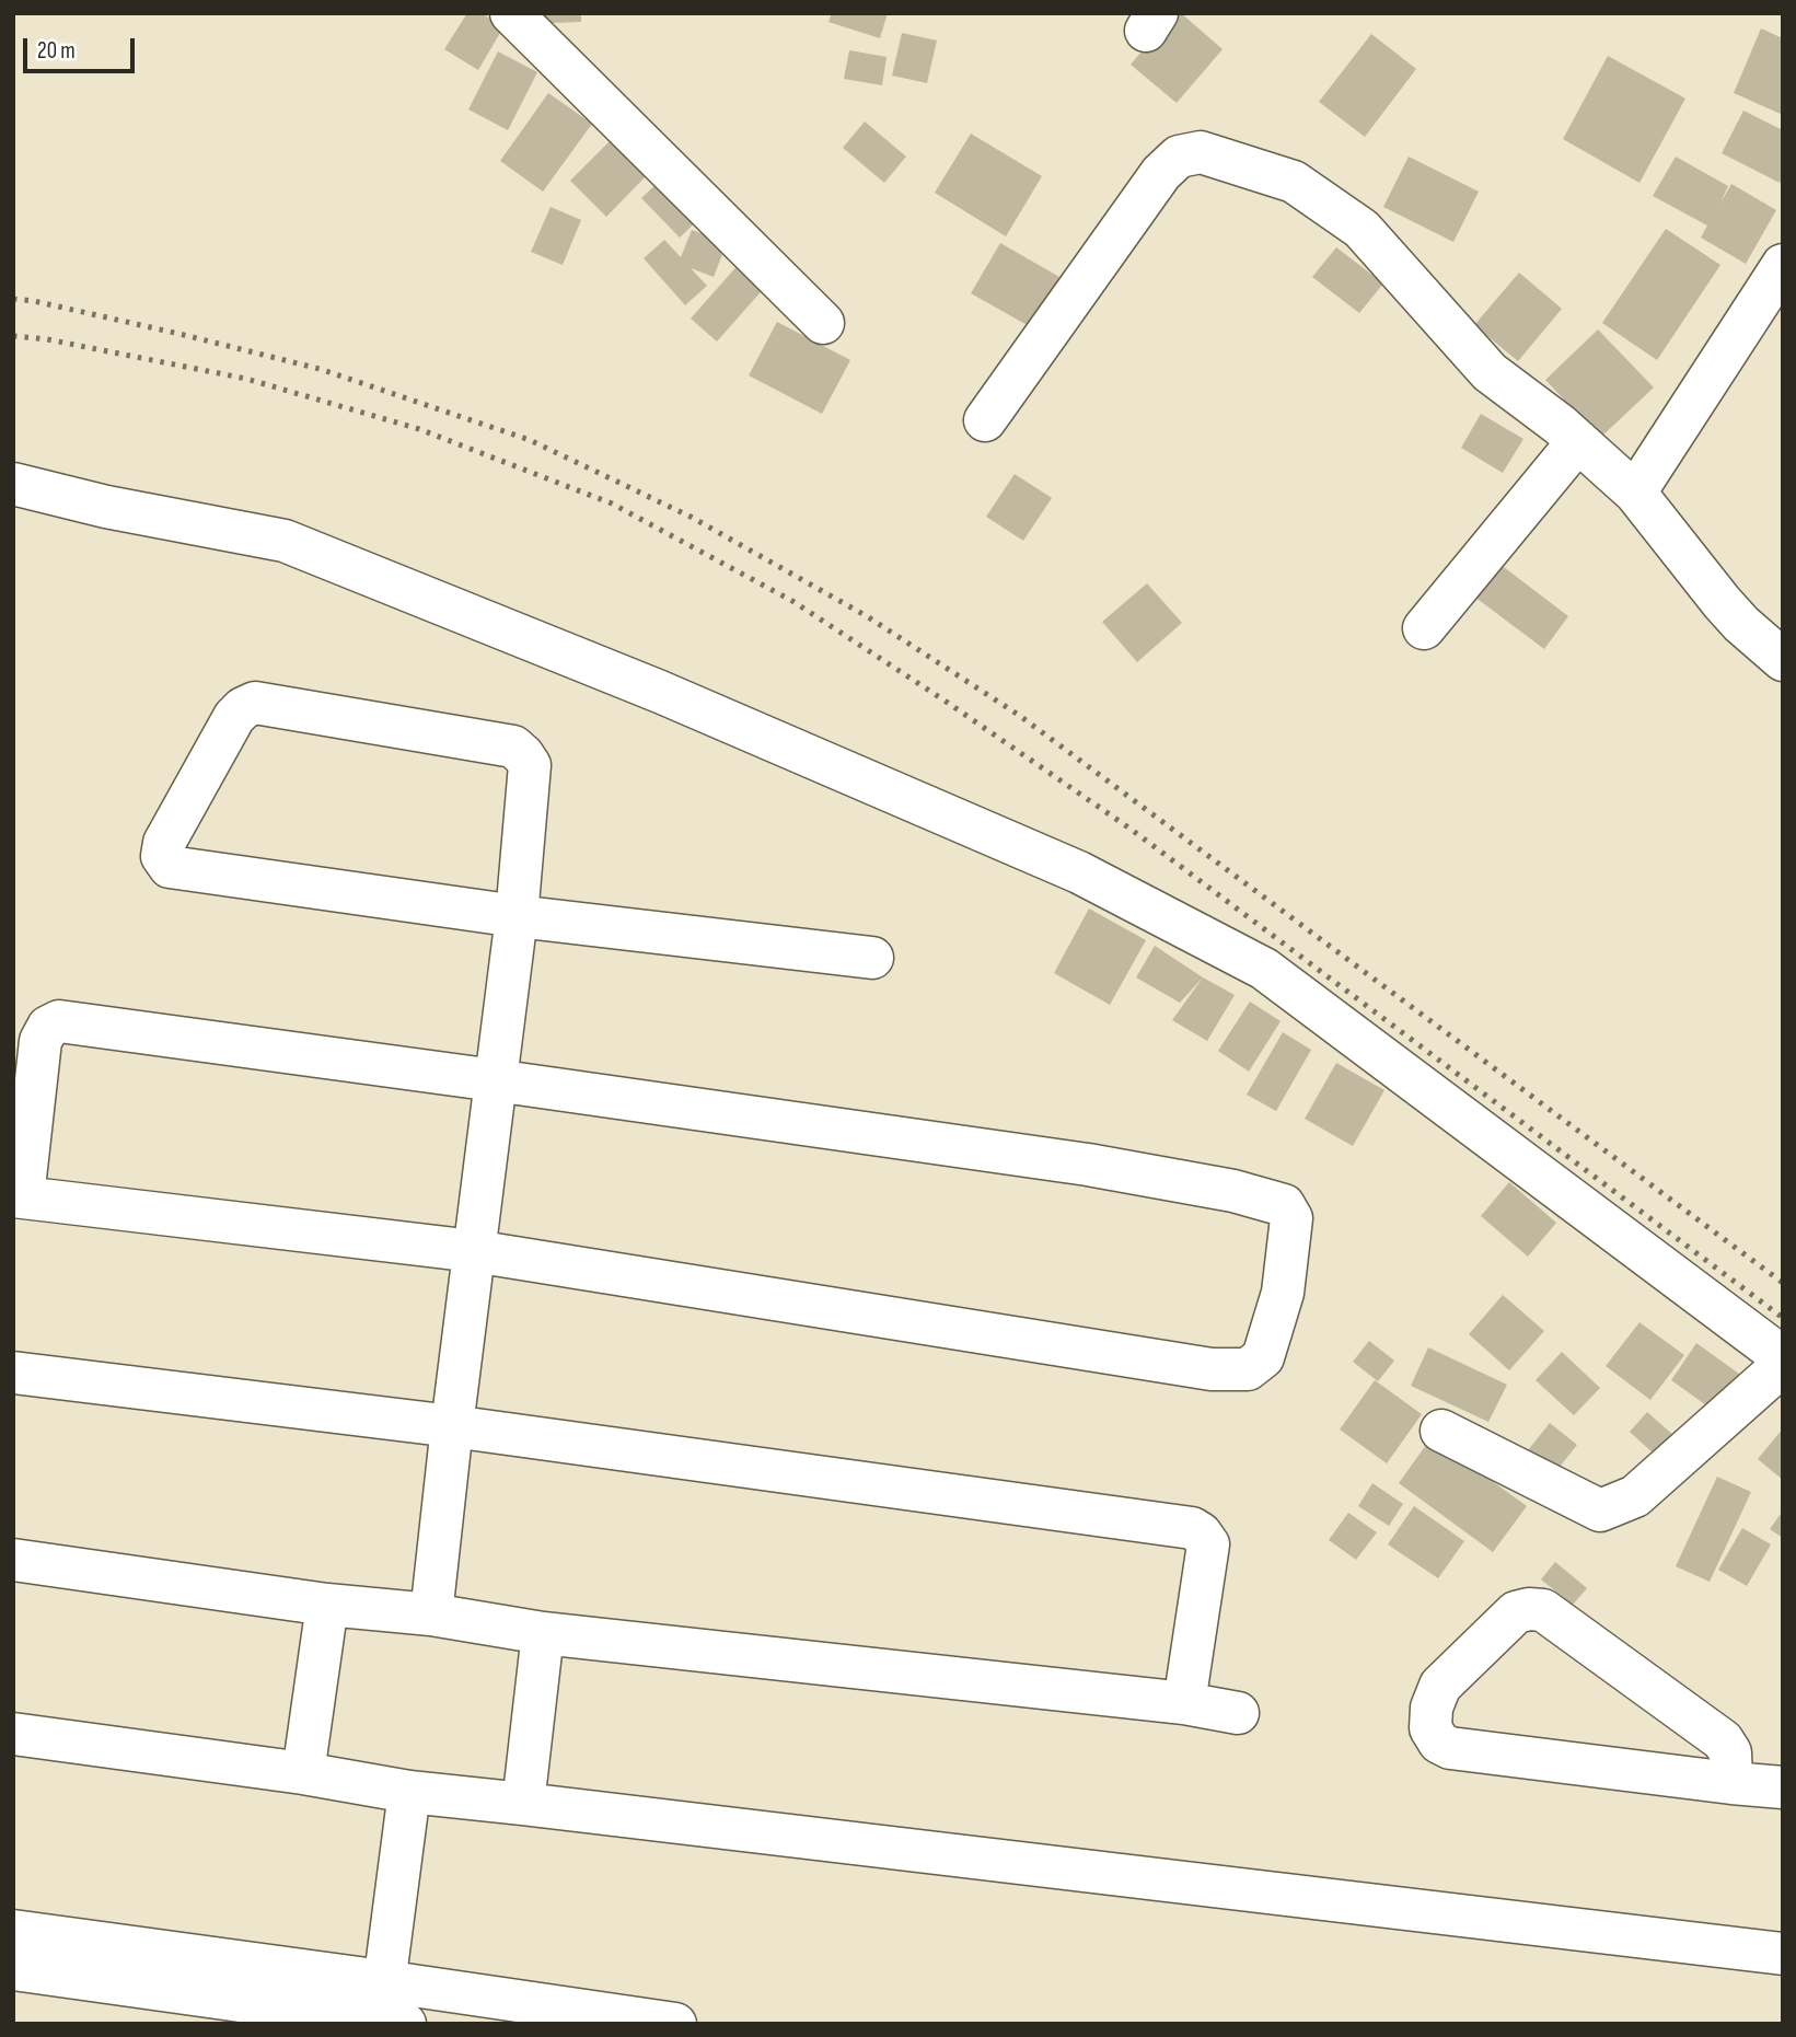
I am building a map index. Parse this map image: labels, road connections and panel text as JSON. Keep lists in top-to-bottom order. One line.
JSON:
{"scale_bar":"20 m"}
